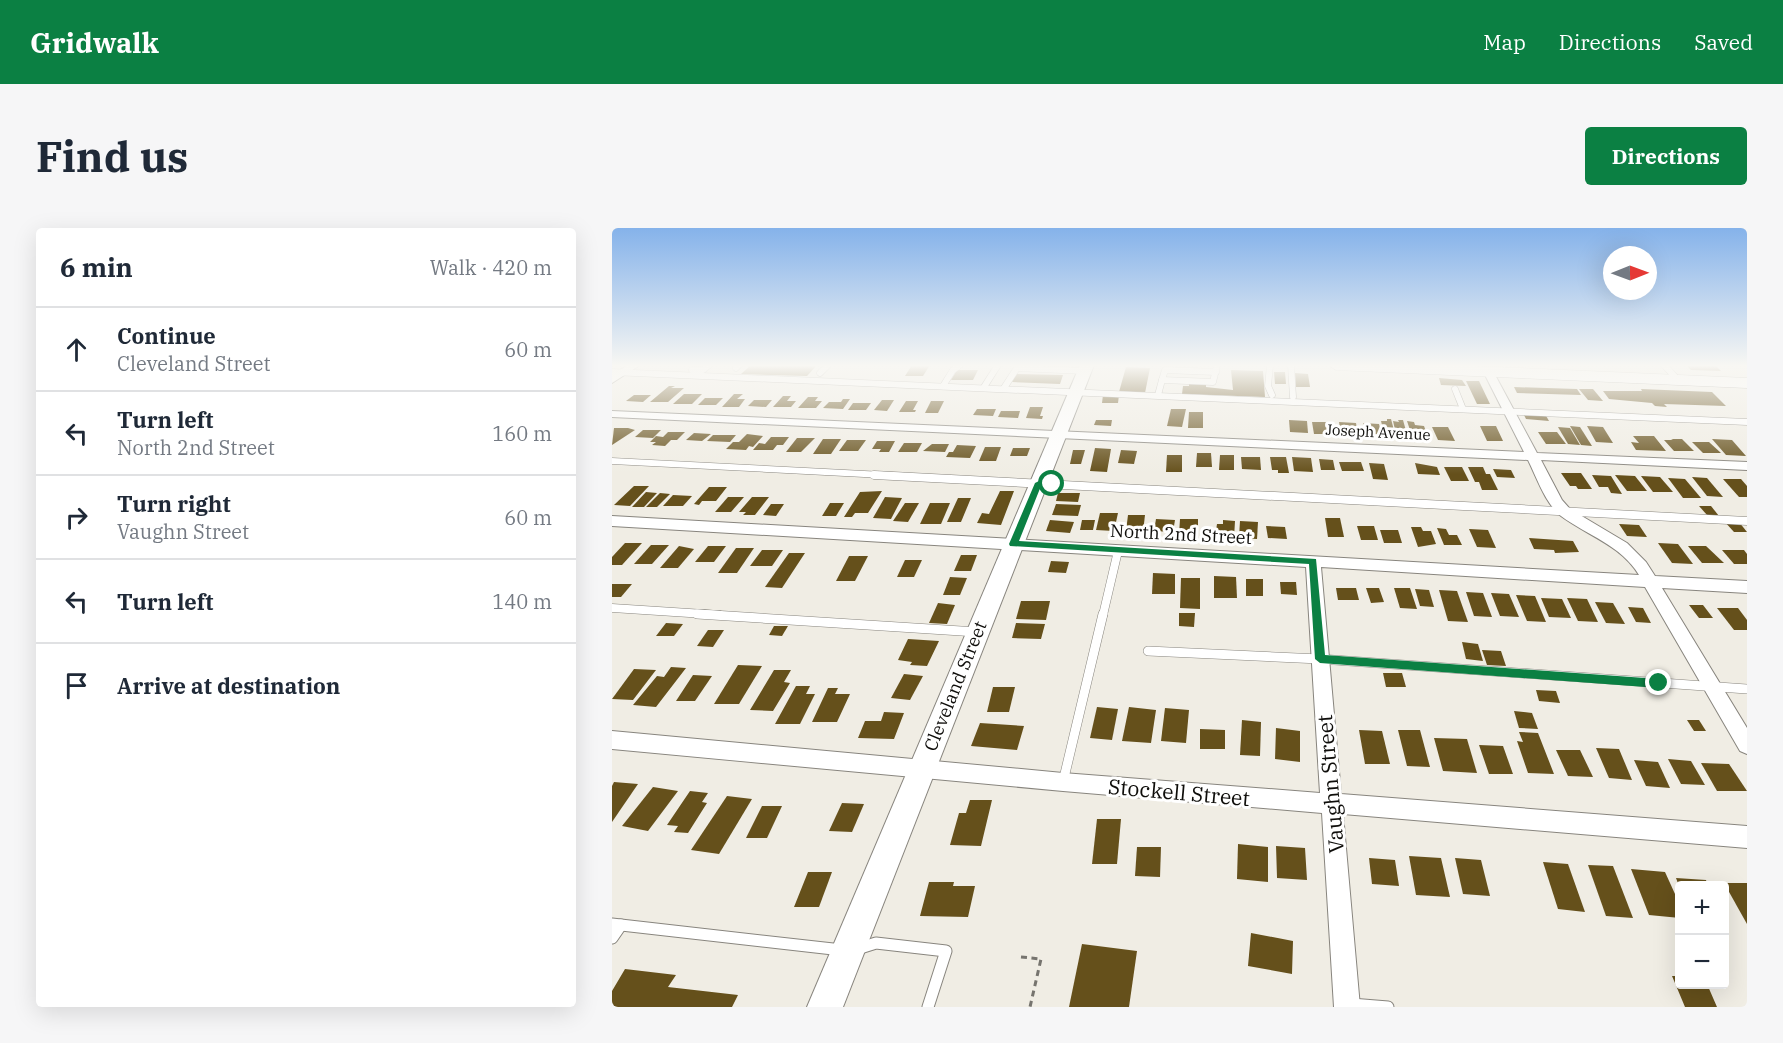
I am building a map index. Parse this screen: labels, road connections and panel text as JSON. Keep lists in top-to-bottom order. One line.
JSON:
{"streets":{"main road":["Cleveland Street"],"street":["Joseph Avenue","North 2nd Street","Vaughn Street","Stockell Street"]},"crossings":[["Joseph Avenue","Cleveland Street"],["North 2nd Street","Cleveland Street"],["North 2nd Street","Vaughn Street"],["Cleveland Street","Stockell Street"],["Vaughn Street","Stockell Street"]],"north":"right","page":{"header":"Gridwalk","nav":["Map","Directions","Saved"],"buttons":"Directions","title":"Find us","heading":["6 min","Walk · 420 m"],"list":[["Continue","Cleveland Street","60 m"],["Turn left","North 2nd Street","160 m"],["Turn right","Vaughn Street","60 m"],["Turn left","140 m"],"Arrive at destination"],"map_buttons":["+","−"]}}
